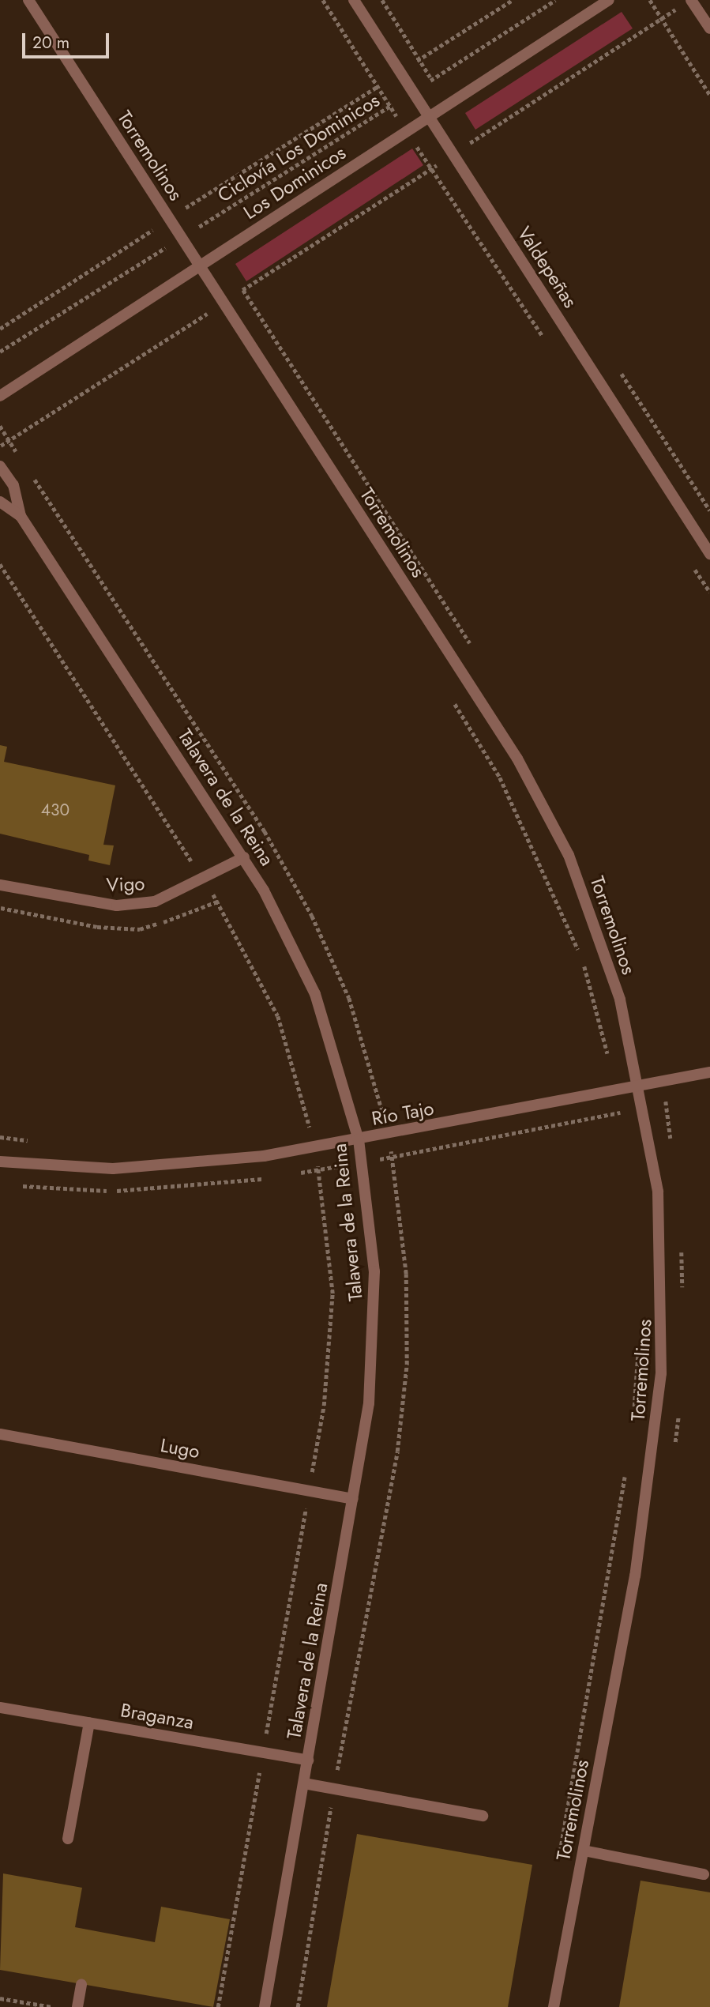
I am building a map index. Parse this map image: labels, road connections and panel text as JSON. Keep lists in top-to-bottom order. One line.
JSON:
{"streets":{"street":["Torremolinos","Los Dominicos","Valdepeñas","Talavera de la Reina","Vigo","Río Tajo","Lugo","Braganza"],"path":["Ciclovía Los Dominicos"]},"crossings":[["Ciclovía Los Dominicos","Torremolinos"],["Ciclovía Los Dominicos","Valdepeñas"],["Torremolinos","Los Dominicos"],["Torremolinos","Río Tajo"],["Los Dominicos","Valdepeñas"],["Talavera de la Reina","Vigo"],["Talavera de la Reina","Río Tajo"],["Talavera de la Reina","Lugo"],["Talavera de la Reina","Braganza"]],"house_numbers":["430"],"scale_bar":"20 m"}
